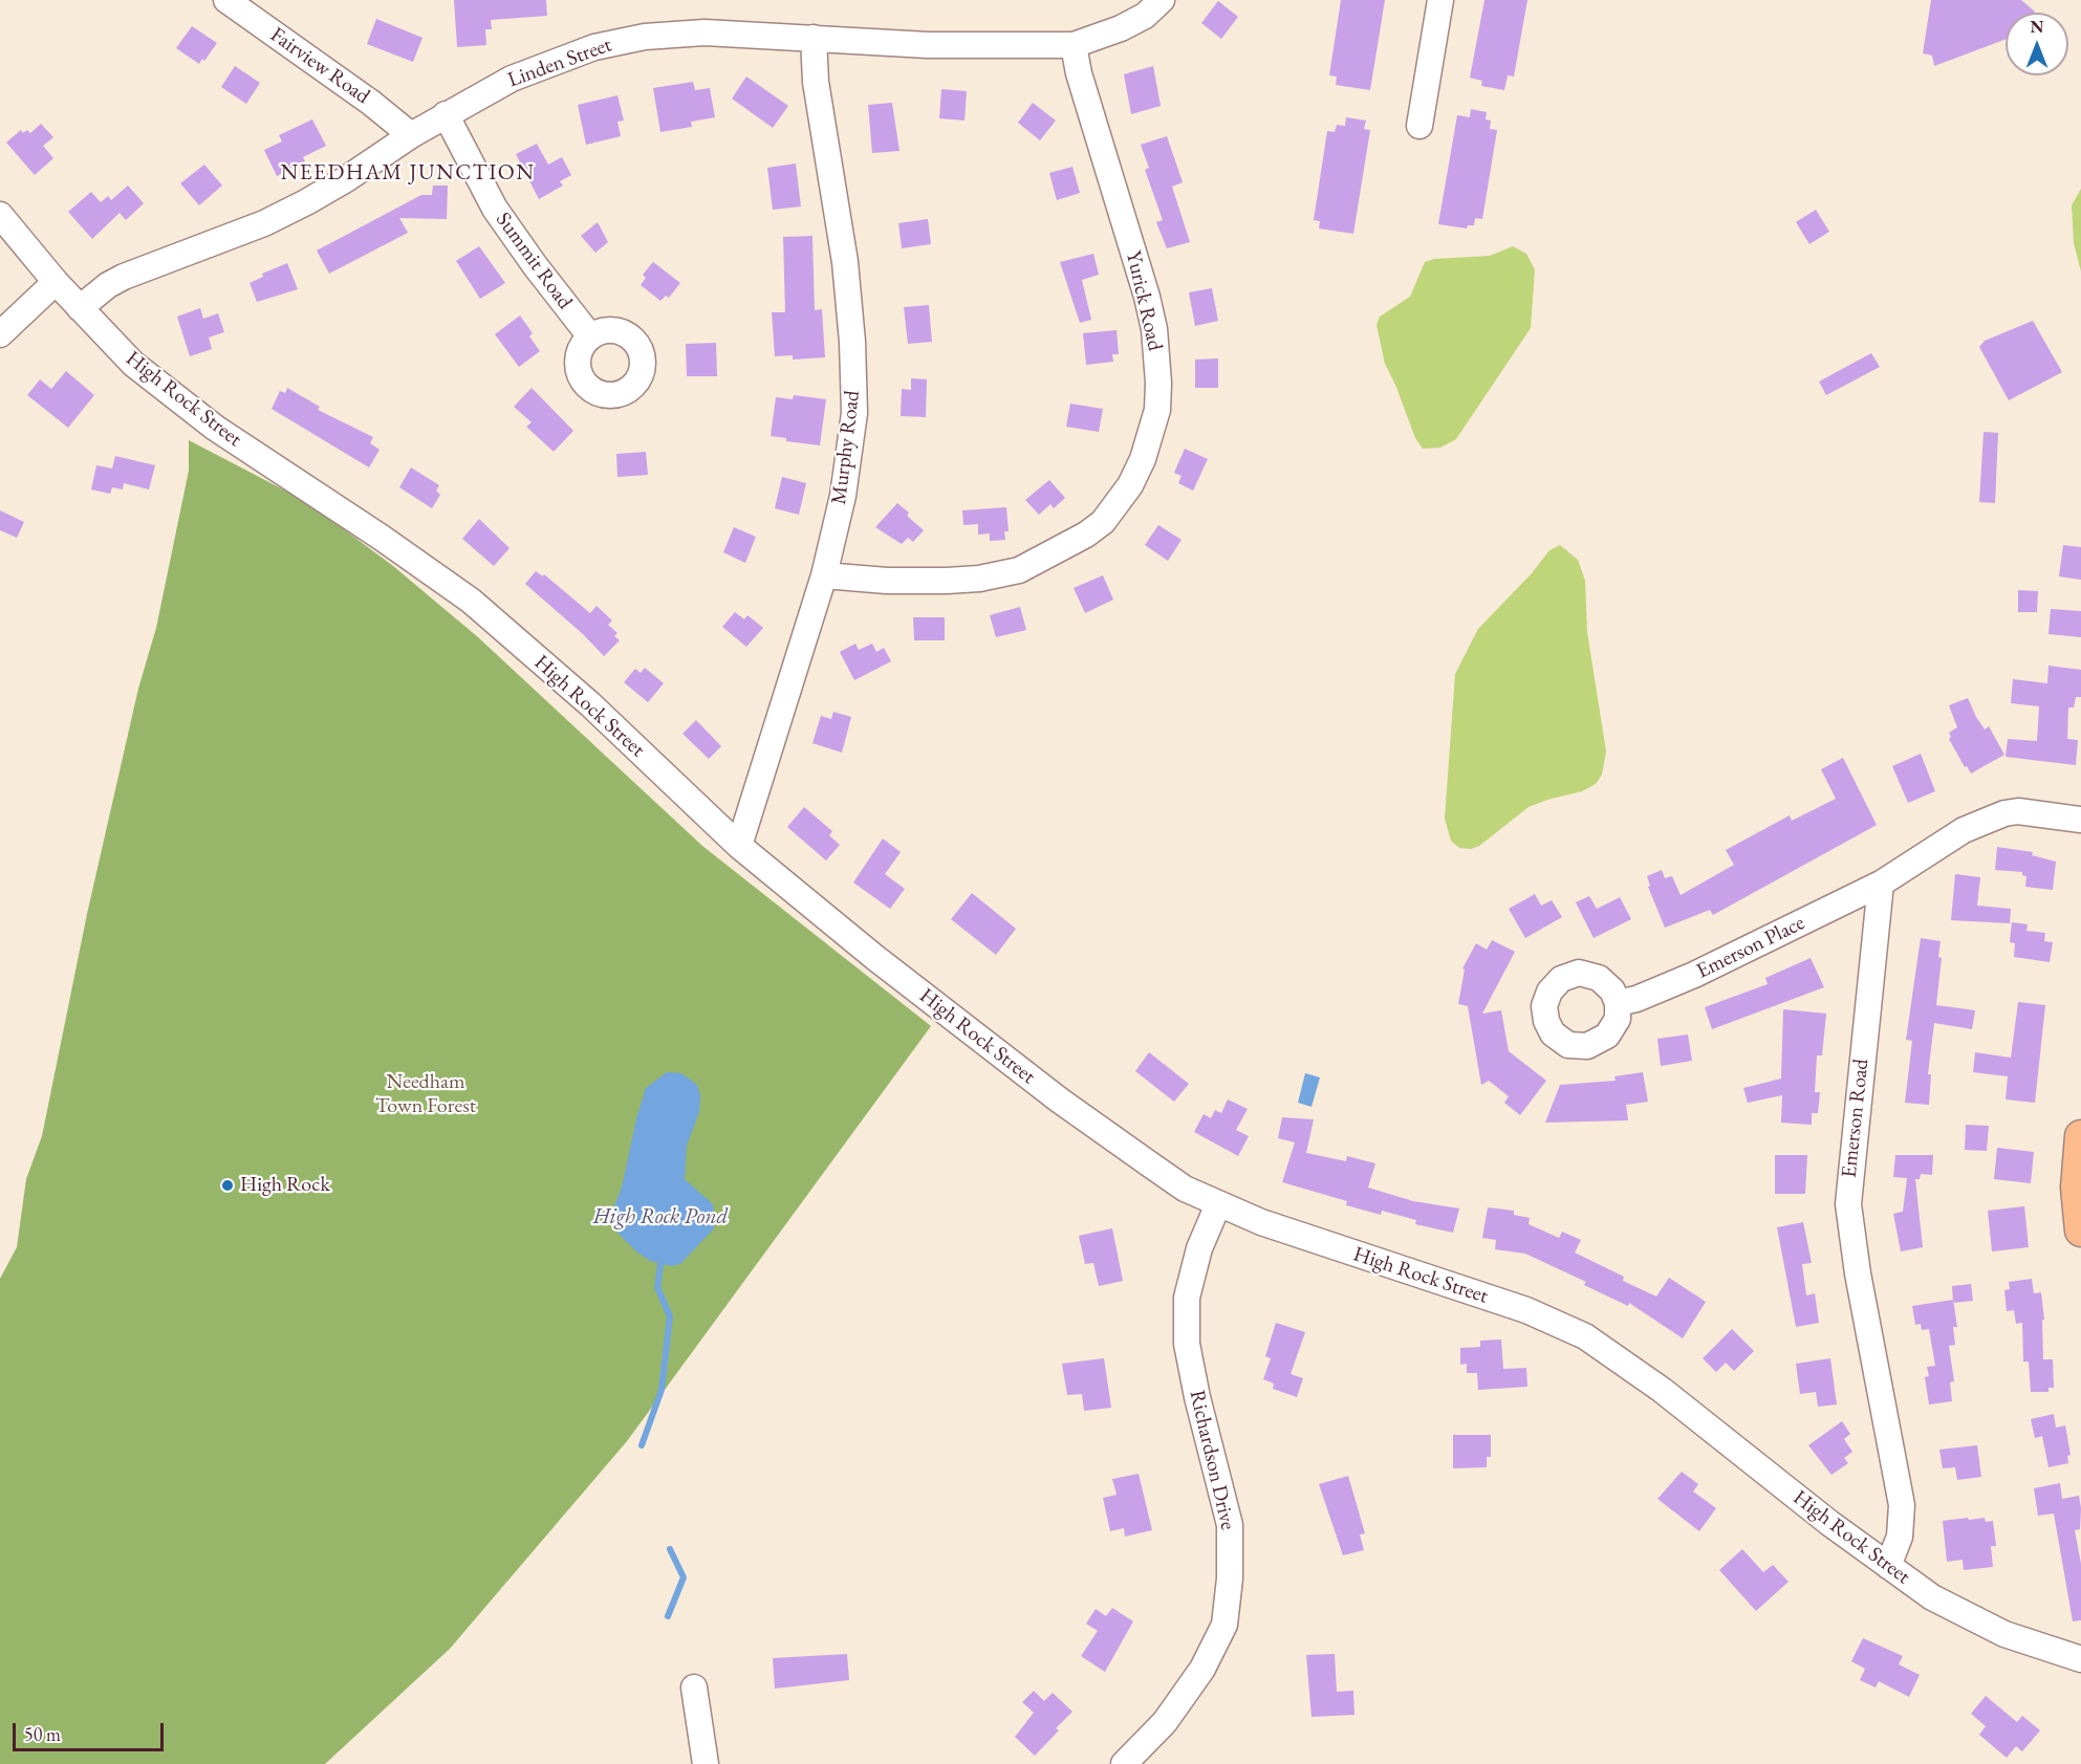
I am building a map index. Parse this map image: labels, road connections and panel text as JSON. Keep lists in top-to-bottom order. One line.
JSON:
{"streets":{"street":["Linden Street","Fairview Road","Summit Road","Yurick Road","High Rock Street","Murphy Road","Emerson Place","Emerson Road","Richardson Drive"]},"crossings":[["Linden Street","Fairview Road"],["Linden Street","Summit Road"],["Linden Street","Yurick Road"],["Linden Street","High Rock Street"],["Linden Street","Murphy Road"],["Yurick Road","Murphy Road"],["High Rock Street","Murphy Road"],["High Rock Street","Emerson Road"],["High Rock Street","Richardson Drive"],["Emerson Place","Emerson Road"]],"districts":["NEEDHAM JUNCTION"],"water":["High Rock Pond"],"parks":["Needham Town Forest"],"places":["High Rock"],"scale_bar":"50 m","north":"top"}
